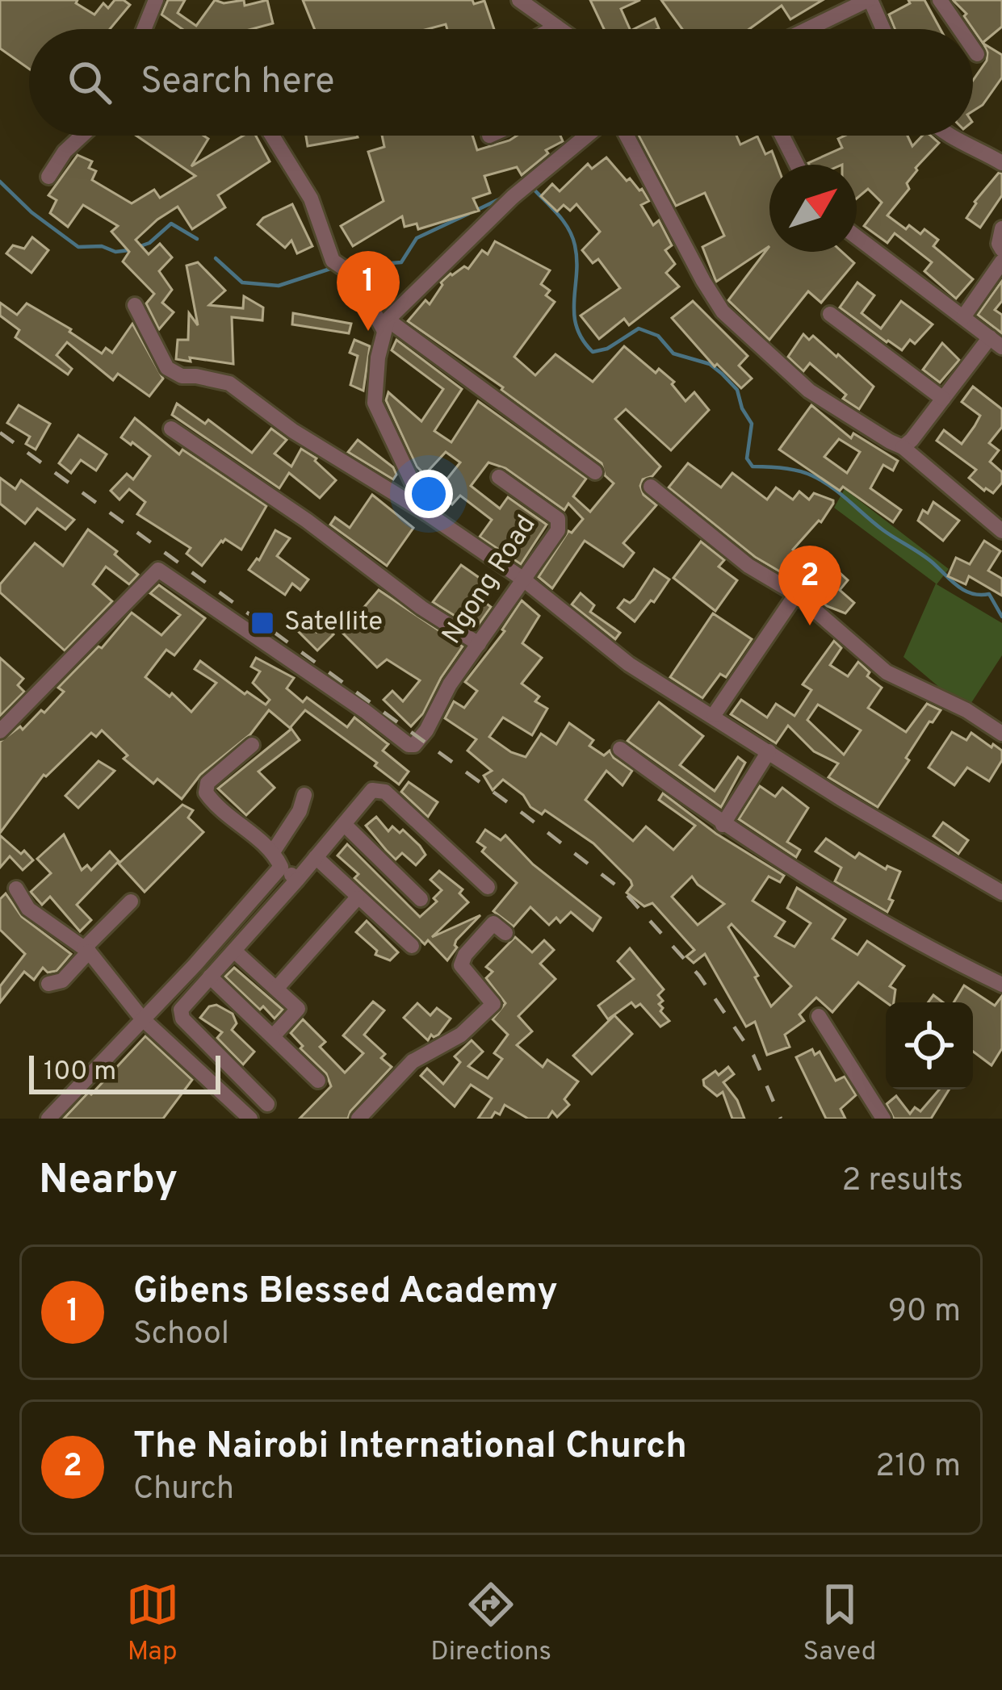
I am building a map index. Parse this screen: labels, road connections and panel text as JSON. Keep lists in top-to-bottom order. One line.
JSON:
{"streets":{"street":["Ngong Road"]},"places":{"transit":["Satellite"]},"scale_bar":"100 m","north":"top right","page":{"search":"Search here","pins":["1","2"],"scale":"100 m","heading":["Nearby","2 results"],"list":[{"mark":"1","name":"Gibens Blessed Academy","note":"School","value":"90 m"},{"mark":"2","name":"The Nairobi International Church","note":"Church","value":"210 m"}],"nav":["Map","Directions","Saved"]}}
